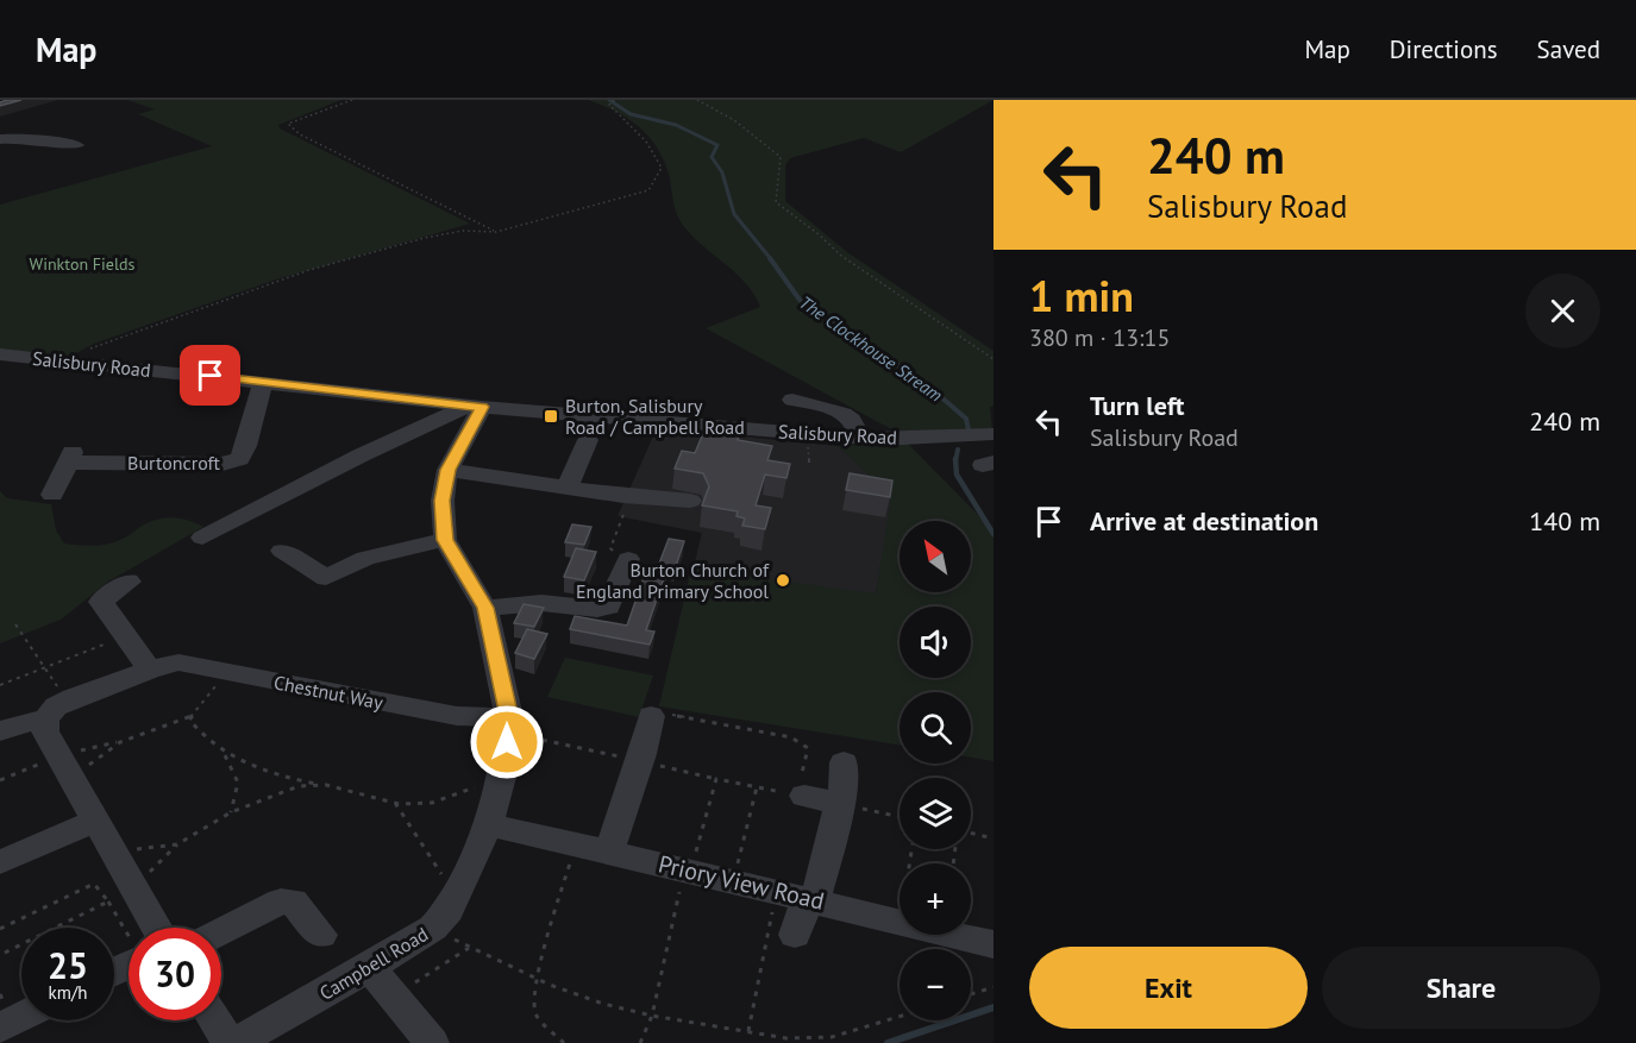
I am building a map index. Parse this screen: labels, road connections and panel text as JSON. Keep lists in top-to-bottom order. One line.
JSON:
{"streets":{"street":["Salisbury Road","Burtoncroft","Chestnut Way","Priory View Road","Campbell Road"]},"crossings":[["Salisbury Road","Burtoncroft"],["Salisbury Road","Campbell Road"],["Chestnut Way","Campbell Road"],["Priory View Road","Campbell Road"]],"water":["The Clockhouse Stream"],"parks":["Winkton Fields"],"places":{"transit":["Burton, Salisbury Road / Campbell Road"],"other":["Burton Church of England Primary School"]},"north":"top left","page":{"header":"Map","nav":["Map","Directions","Saved"],"turn":["240 m","Salisbury Road"],"heading":["1 min","380 m · 13:15"],"list":[{"name":"Turn left","note":"Salisbury Road","value":"240 m"},{"name":"Arrive at destination","value":"140 m"}],"map_buttons":["+","−"],"speed":"25 km/h","limit":"30","buttons":["Exit","Share"]}}
